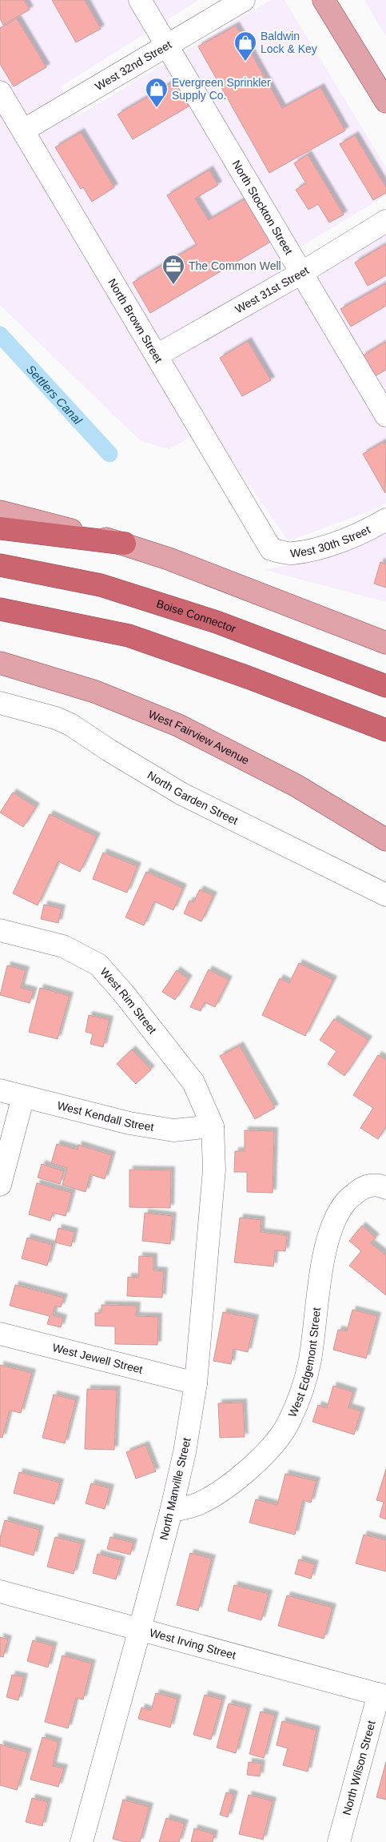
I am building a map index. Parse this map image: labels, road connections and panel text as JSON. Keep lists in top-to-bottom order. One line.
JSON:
{"streets":{"highway":["Boise Connector"],"main road":["West Fairview Avenue"],"street":["West 32nd Street","North Stockton Street","West 31st Street","North Brown Street","West 30th Street","North Garden Street","West Rim Street","West Kendall Street","West Jewell Street","West Edgemont Street","North Manville Street","West Irving Street","North Wilson Street"]},"crossings":[["West 32nd Street","North Stockton Street"],["West 32nd Street","North Brown Street"],["North Stockton Street","West 31st Street"],["West 31st Street","North Brown Street"],["North Brown Street","West 30th Street"],["West Rim Street","West Kendall Street"],["West Rim Street","North Manville Street"],["West Kendall Street","North Manville Street"],["West Jewell Street","North Manville Street"],["West Edgemont Street","North Manville Street"],["North Manville Street","West Irving Street"],["West Irving Street","North Wilson Street"]],"water":["Settlers Canal"],"places":{"shop":["Baldwin Lock & Key","Evergreen Sprinkler Supply Co."],"office":["The Common Well"]}}
